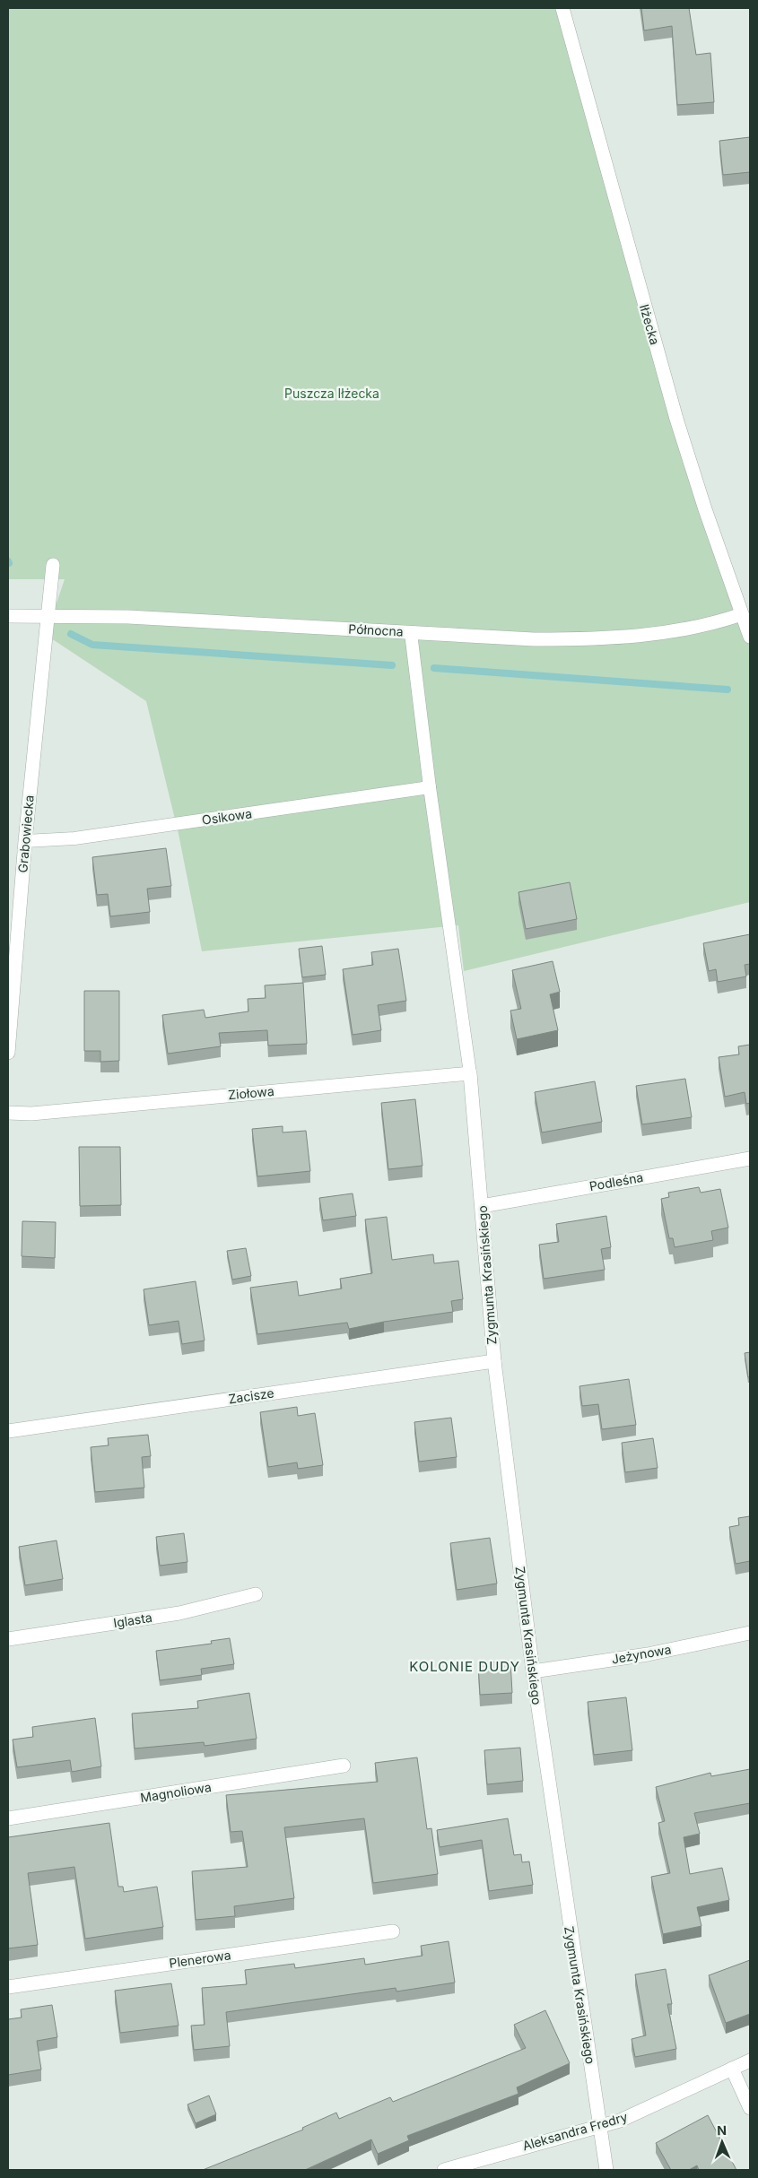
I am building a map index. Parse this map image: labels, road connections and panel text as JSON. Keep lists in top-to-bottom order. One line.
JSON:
{"streets":{"street":["Iłżecka","Północna","Grabowiecka","Ziołowa","Podleśna","Zygmunta Krasińskiego","Zacisze","Iglasta","Jeżynowa","Magnoliowa","Plenerowa","Aleksandra Fredry"],"lane":["Osikowa"]},"crossings":[["Iłżecka","Północna"],["Północna","Grabowiecka"],["Osikowa","Grabowiecka"],["Ziołowa","Zygmunta Krasińskiego"],["Podleśna","Zygmunta Krasińskiego"],["Zygmunta Krasińskiego","Zacisze"],["Zygmunta Krasińskiego","Jeżynowa"],["Zygmunta Krasińskiego","Aleksandra Fredry"]],"districts":["KOLONIE DUDY"],"parks":["Puszcza Iłżecka"],"north":"top"}
